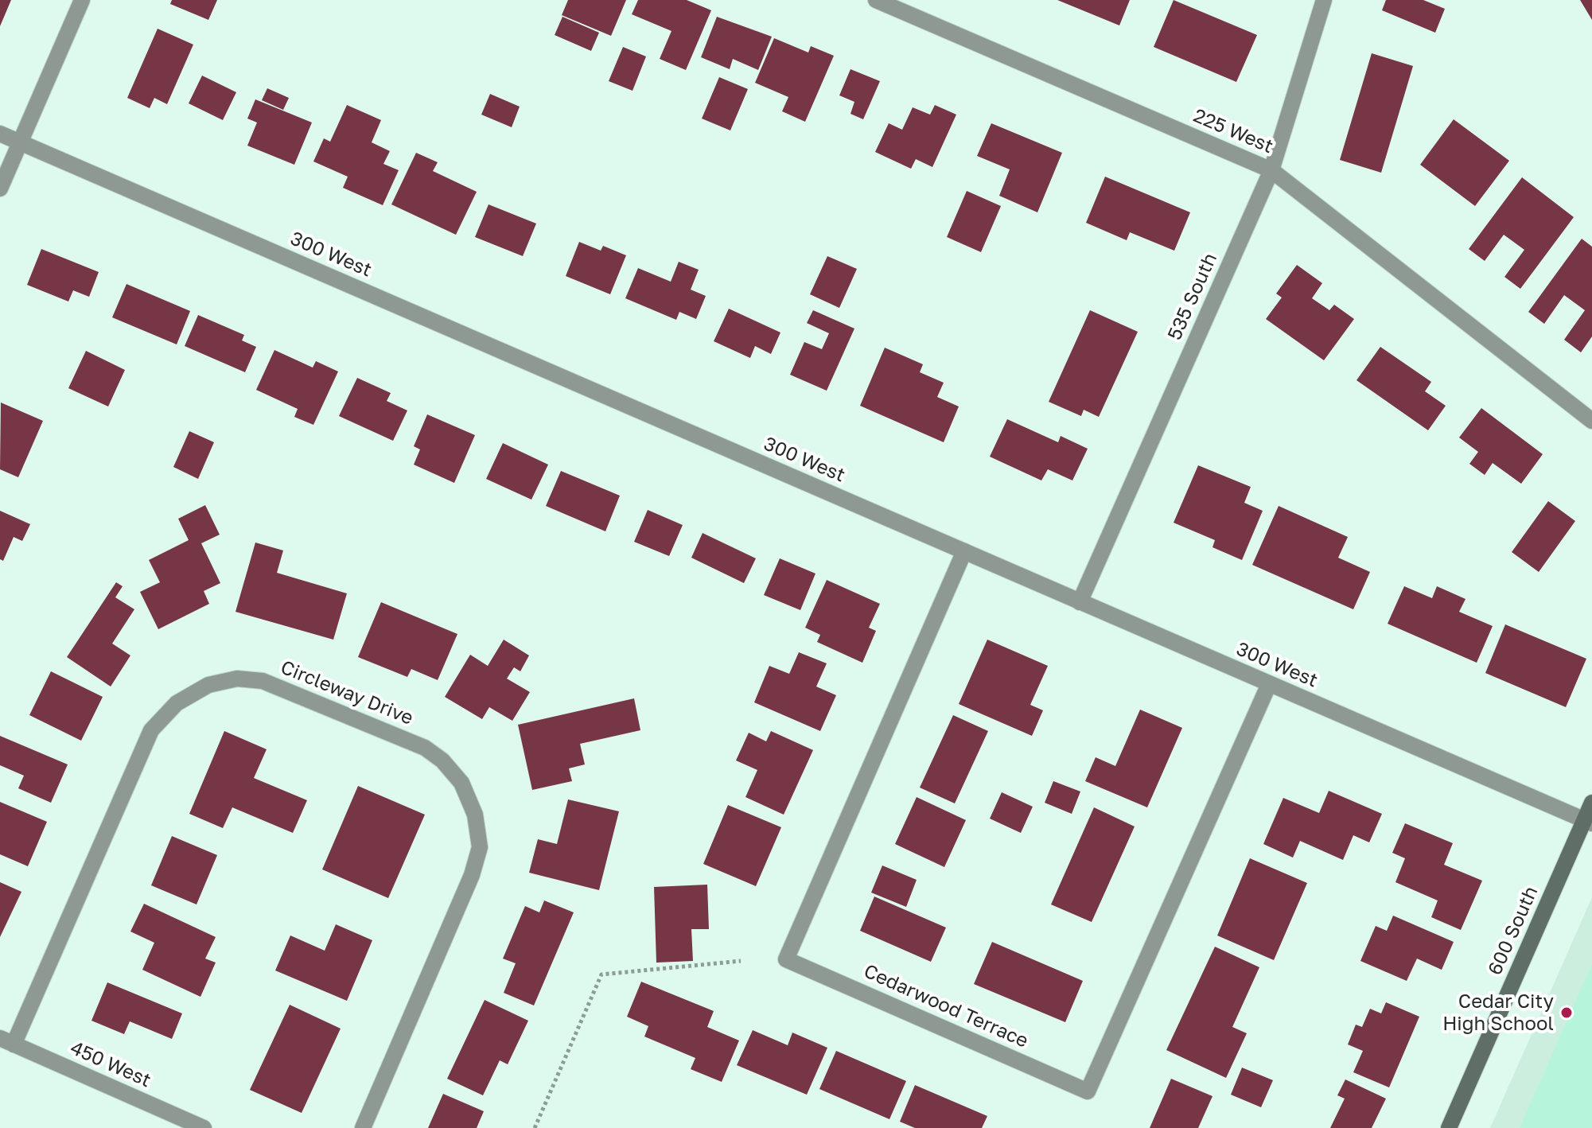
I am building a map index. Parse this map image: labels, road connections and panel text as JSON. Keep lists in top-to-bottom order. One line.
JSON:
{"streets":{"main road":["600 South"],"street":["225 West","300 West","535 South","Circleway Drive","Cedarwood Terrace","450 West"]},"crossings":[["225 West","535 South"],["300 West","535 South"],["300 West","600 South"],["300 West","Cedarwood Terrace"],["Circleway Drive","450 West"]],"places":["Cedar City High School"]}
